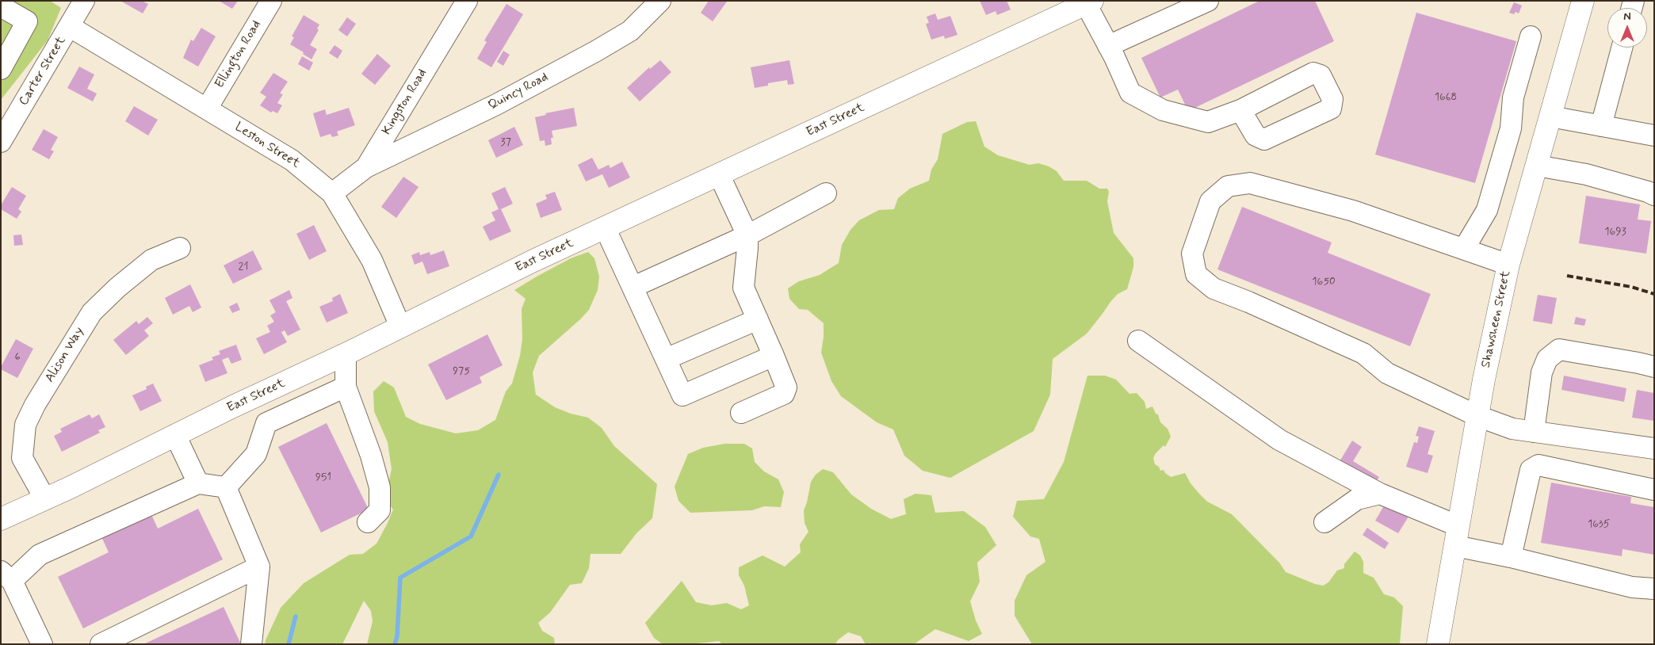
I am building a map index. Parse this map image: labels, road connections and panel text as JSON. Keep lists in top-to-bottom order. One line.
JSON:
{"streets":{"main road":["East Street","Shawsheen Street"],"street":["Ellington Road","Carter Street","Quincy Road","Kingston Road","Leston Street","Alison Way"]},"crossings":[["Ellington Road","Leston Street"],["Carter Street","Leston Street"],["Quincy Road","Kingston Road"],["Kingston Road","Leston Street"],["East Street","Leston Street"],["East Street","Alison Way"]],"house_numbers":["1668","37","1693","21","1650","6","975","951","1635"],"north":"top"}
